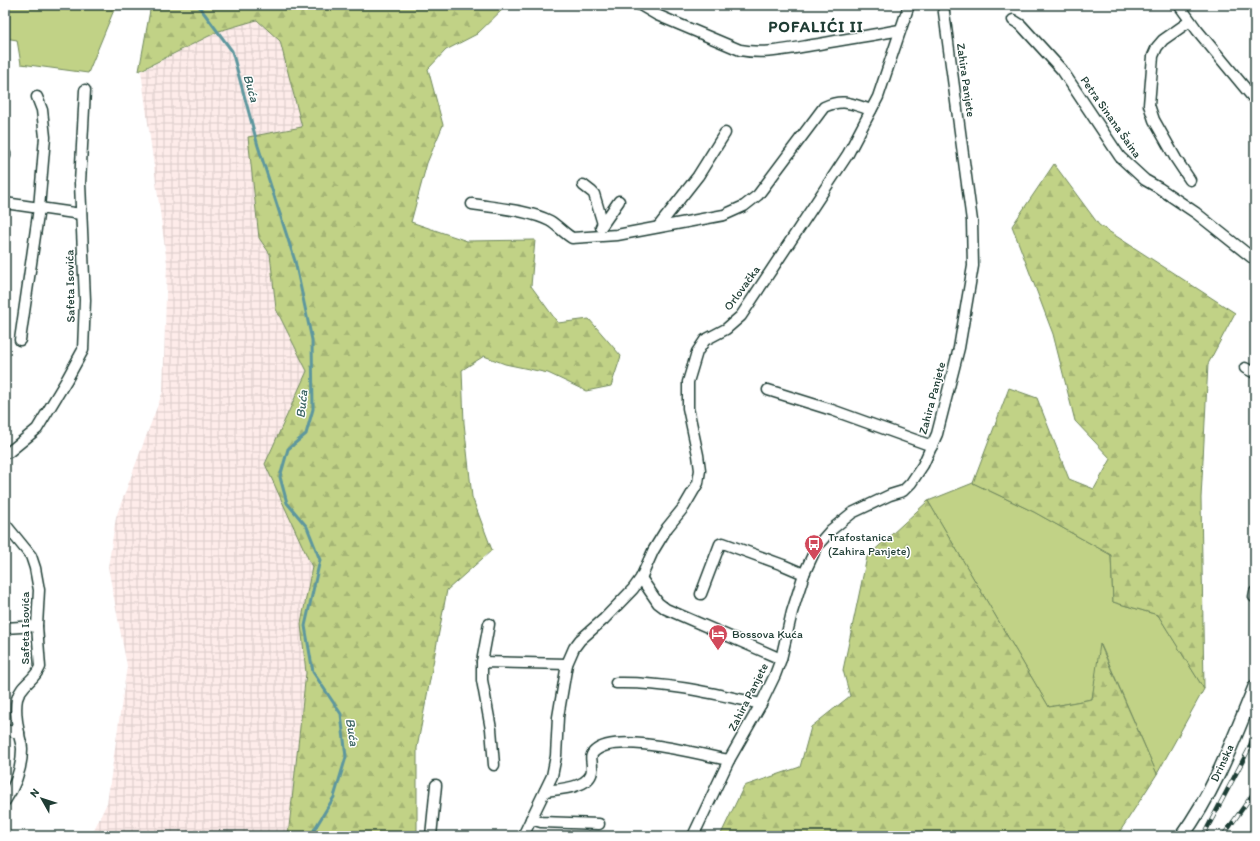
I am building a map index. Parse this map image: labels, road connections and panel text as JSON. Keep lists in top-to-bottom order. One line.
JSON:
{"streets":{"main road":["Drinska"],"street":["Zahira Panjete","Petra Sinana Šaina","Safeta Isovića","Orlovačka"]},"districts":["POFALIĆI II"],"water":["Buća"],"places":{"bus stop":["Trafostanica (Zahira Panjete)"],"hotel":["Bossova Kuća"]},"north":"top left"}
